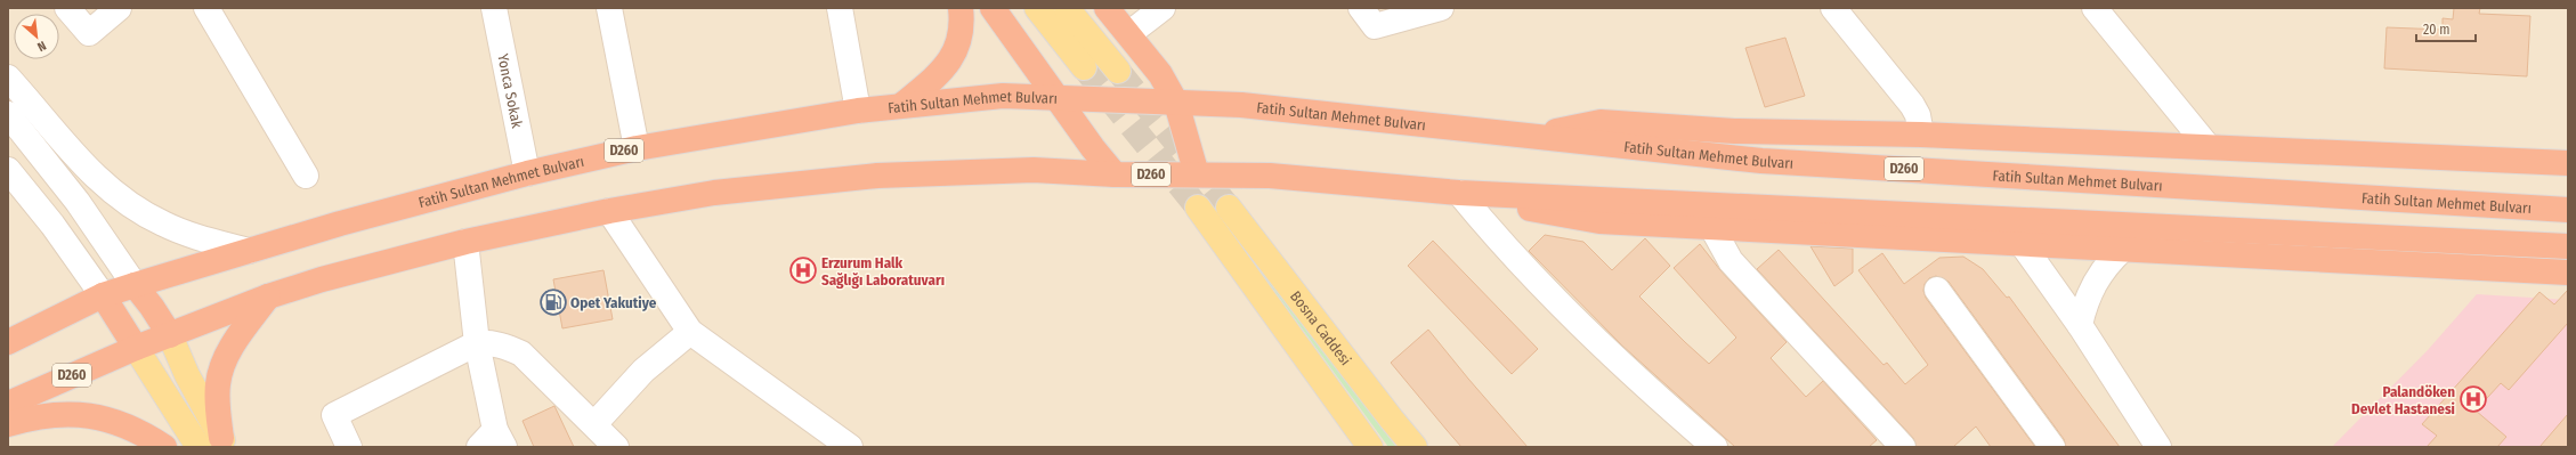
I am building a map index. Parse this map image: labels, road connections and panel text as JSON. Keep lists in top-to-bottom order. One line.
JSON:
{"streets":{"highway":["Fatih Sultan Mehmet Bulvarı","D260"],"main road":["Bosna Caddesi"],"street":["Yonca Sokak"]},"crossings":[["Yonca Sokak","Fatih Sultan Mehmet Bulvarı"],["Fatih Sultan Mehmet Bulvarı","D260"]],"places":{"hospital":["Erzurum Halk Sağlığı Laboratuvarı","Palandöken Devlet Hastanesi"],"fuel station":["Opet Yakutiye"]},"scale_bar":"20 m","north":"bottom right"}
